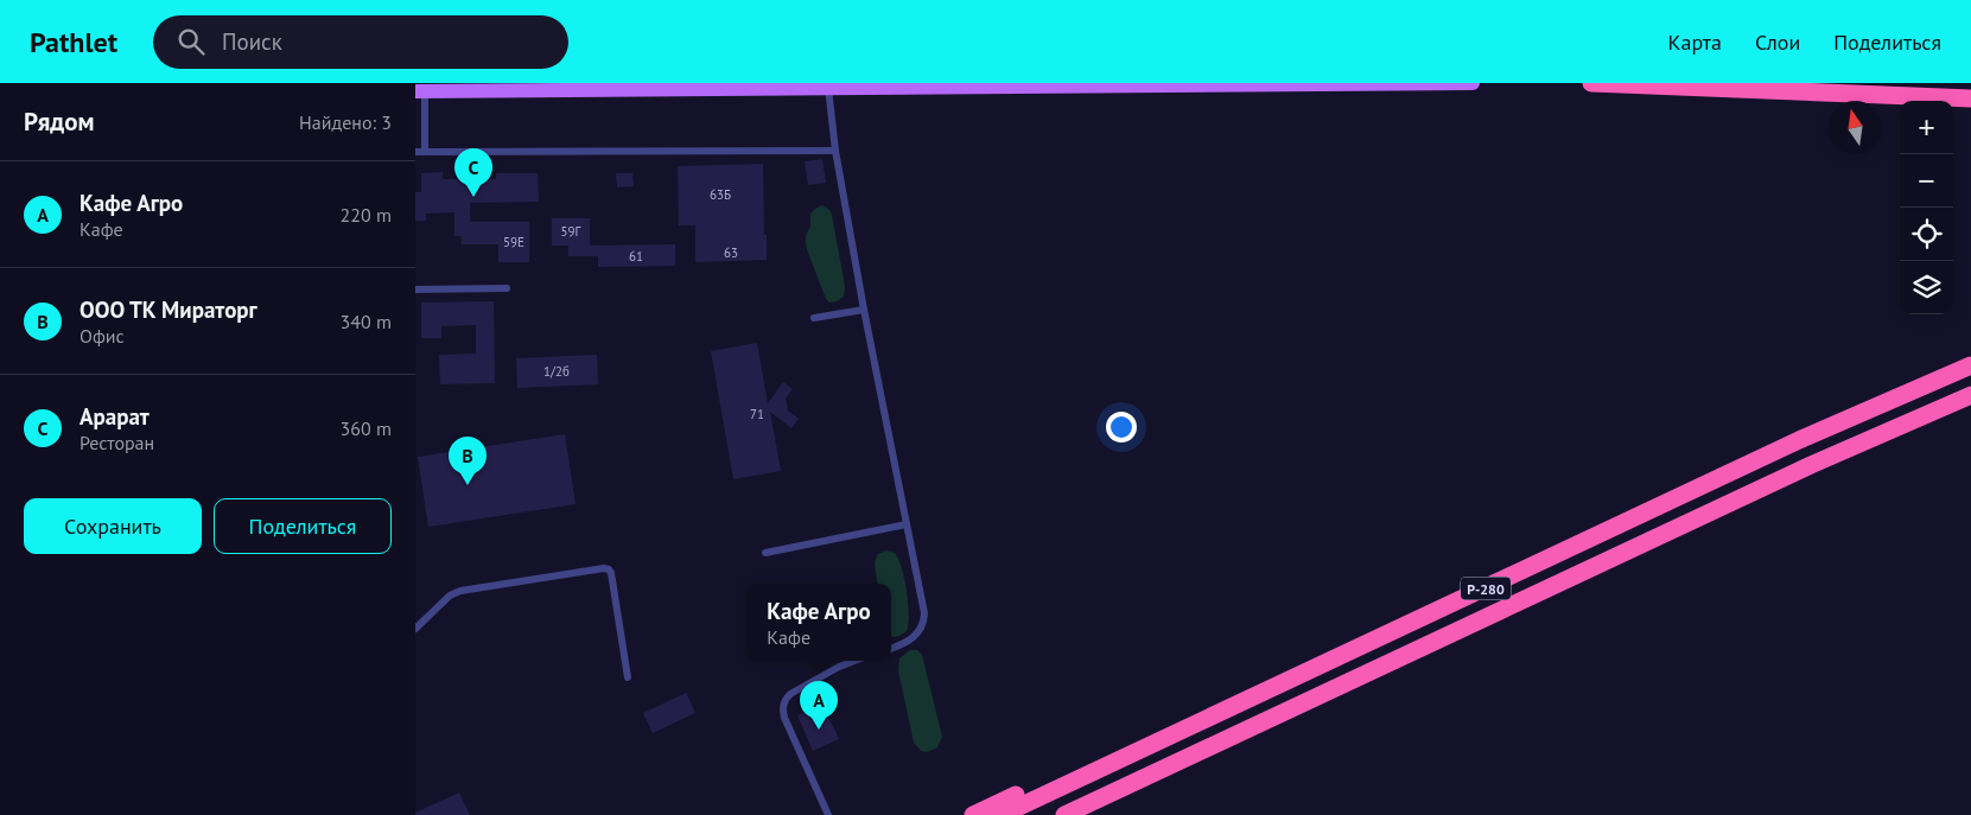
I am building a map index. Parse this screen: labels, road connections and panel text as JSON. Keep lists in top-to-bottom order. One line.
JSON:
{"streets":{"highway":["Р-280"]},"house_numbers":["63Б","59Г","59Е","63","61","1/2б","71"],"north":"top","page":{"header":"Pathlet","search":"Поиск","nav":["Карта","Слои","Поделиться"],"heading":["Рядом","Найдено: 3"],"map_buttons":["+","−"],"pins":["C","B","A"],"list":[{"mark":"A","name":"Кафе Агро","note":"Кафе","value":"220 m"},{"mark":"B","name":"ООО ТК Мираторг","note":"Офис","value":"340 m"},{"mark":"C","name":"Арарат","note":"Ресторан","value":"360 m"}],"buttons":["Сохранить","Поделиться"],"popup":["Кафе Агро","Кафе"]}}
